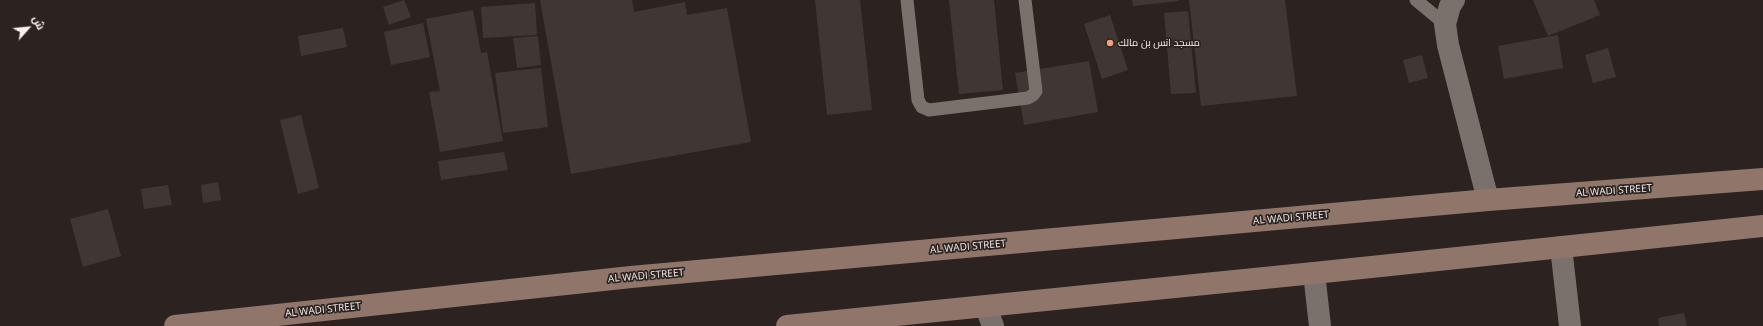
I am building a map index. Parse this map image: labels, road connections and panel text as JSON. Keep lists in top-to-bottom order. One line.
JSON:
{"streets":{"main road":["AL WADI STREET"]},"places":["مسجد انس بن مالك"],"north":"top right"}
